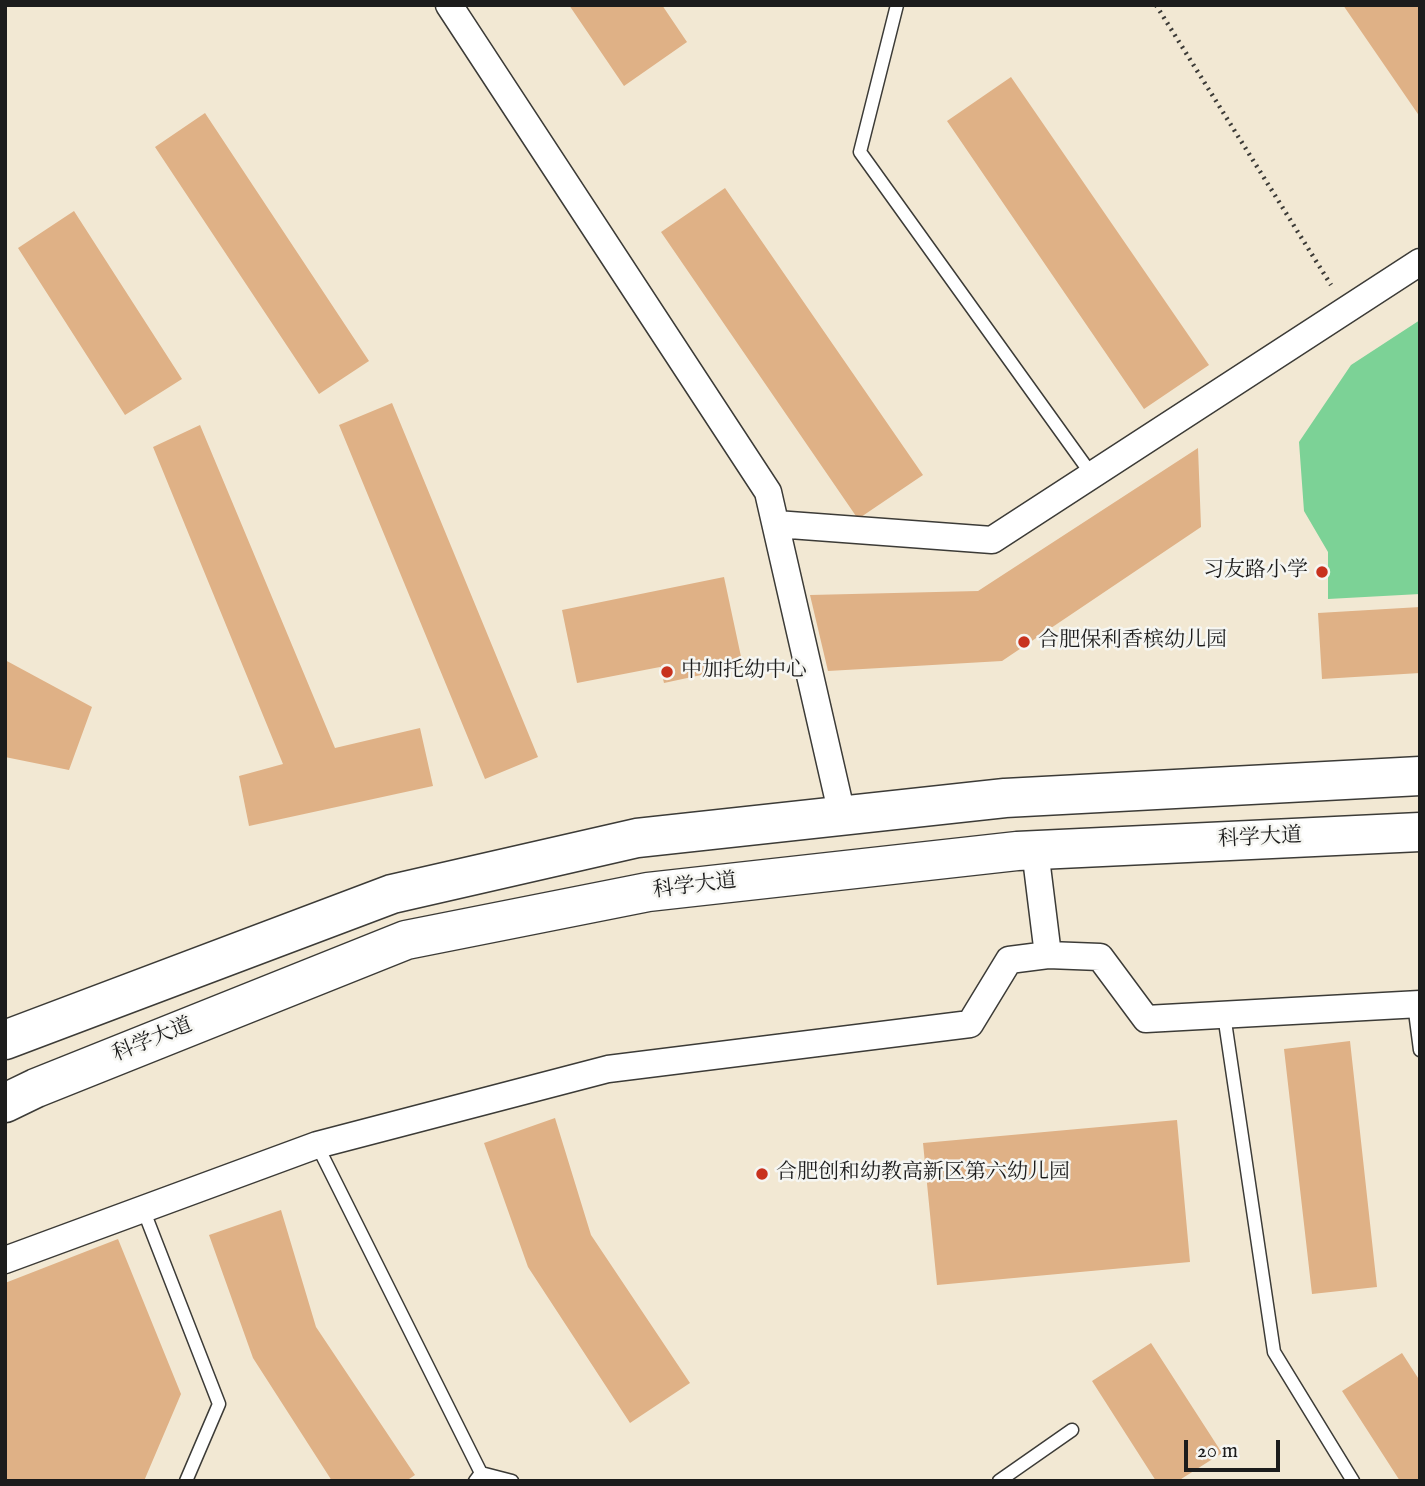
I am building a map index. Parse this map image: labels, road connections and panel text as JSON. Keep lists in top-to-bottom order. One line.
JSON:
{"streets":{"main road":["科学大道"]},"places":["习友路小学","合肥保利香槟幼儿园","中加托幼中心","合肥创和幼教高新区第六幼儿园"],"scale_bar":"20 m"}
